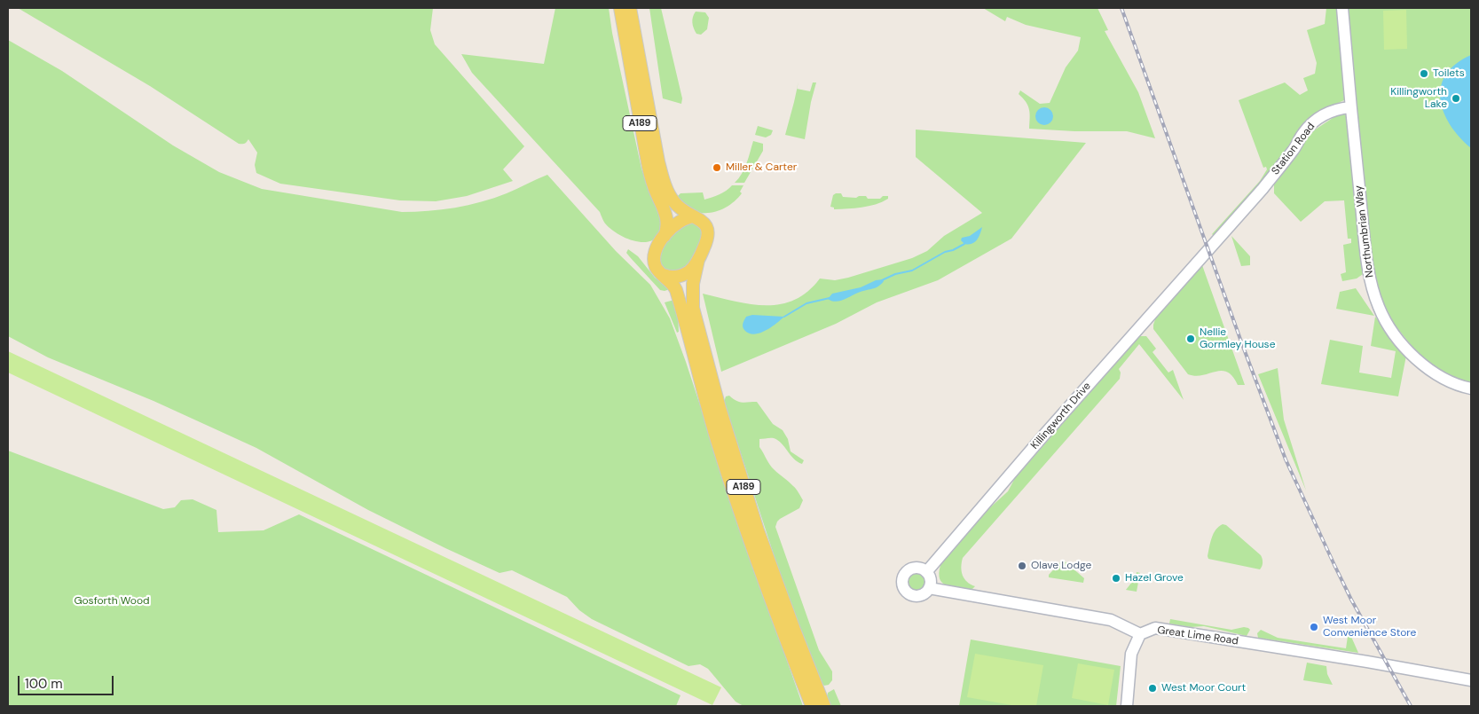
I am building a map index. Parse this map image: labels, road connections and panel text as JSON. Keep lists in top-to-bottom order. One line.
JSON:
{"streets":{"main road":["A189","Station Road","Northumbrian Way","Killingworth Drive","Great Lime Road"]},"crossings":[["Station Road","Northumbrian Way"],["Station Road","Killingworth Drive"]],"parks":["Gosforth Wood"],"places":["Toilets","Killingworth Lake","Miller & Carter","Nellie Gormley House","Olave Lodge","Hazel Grove","West Moor Convenience Store","West Moor Court"],"scale_bar":"100 m"}
